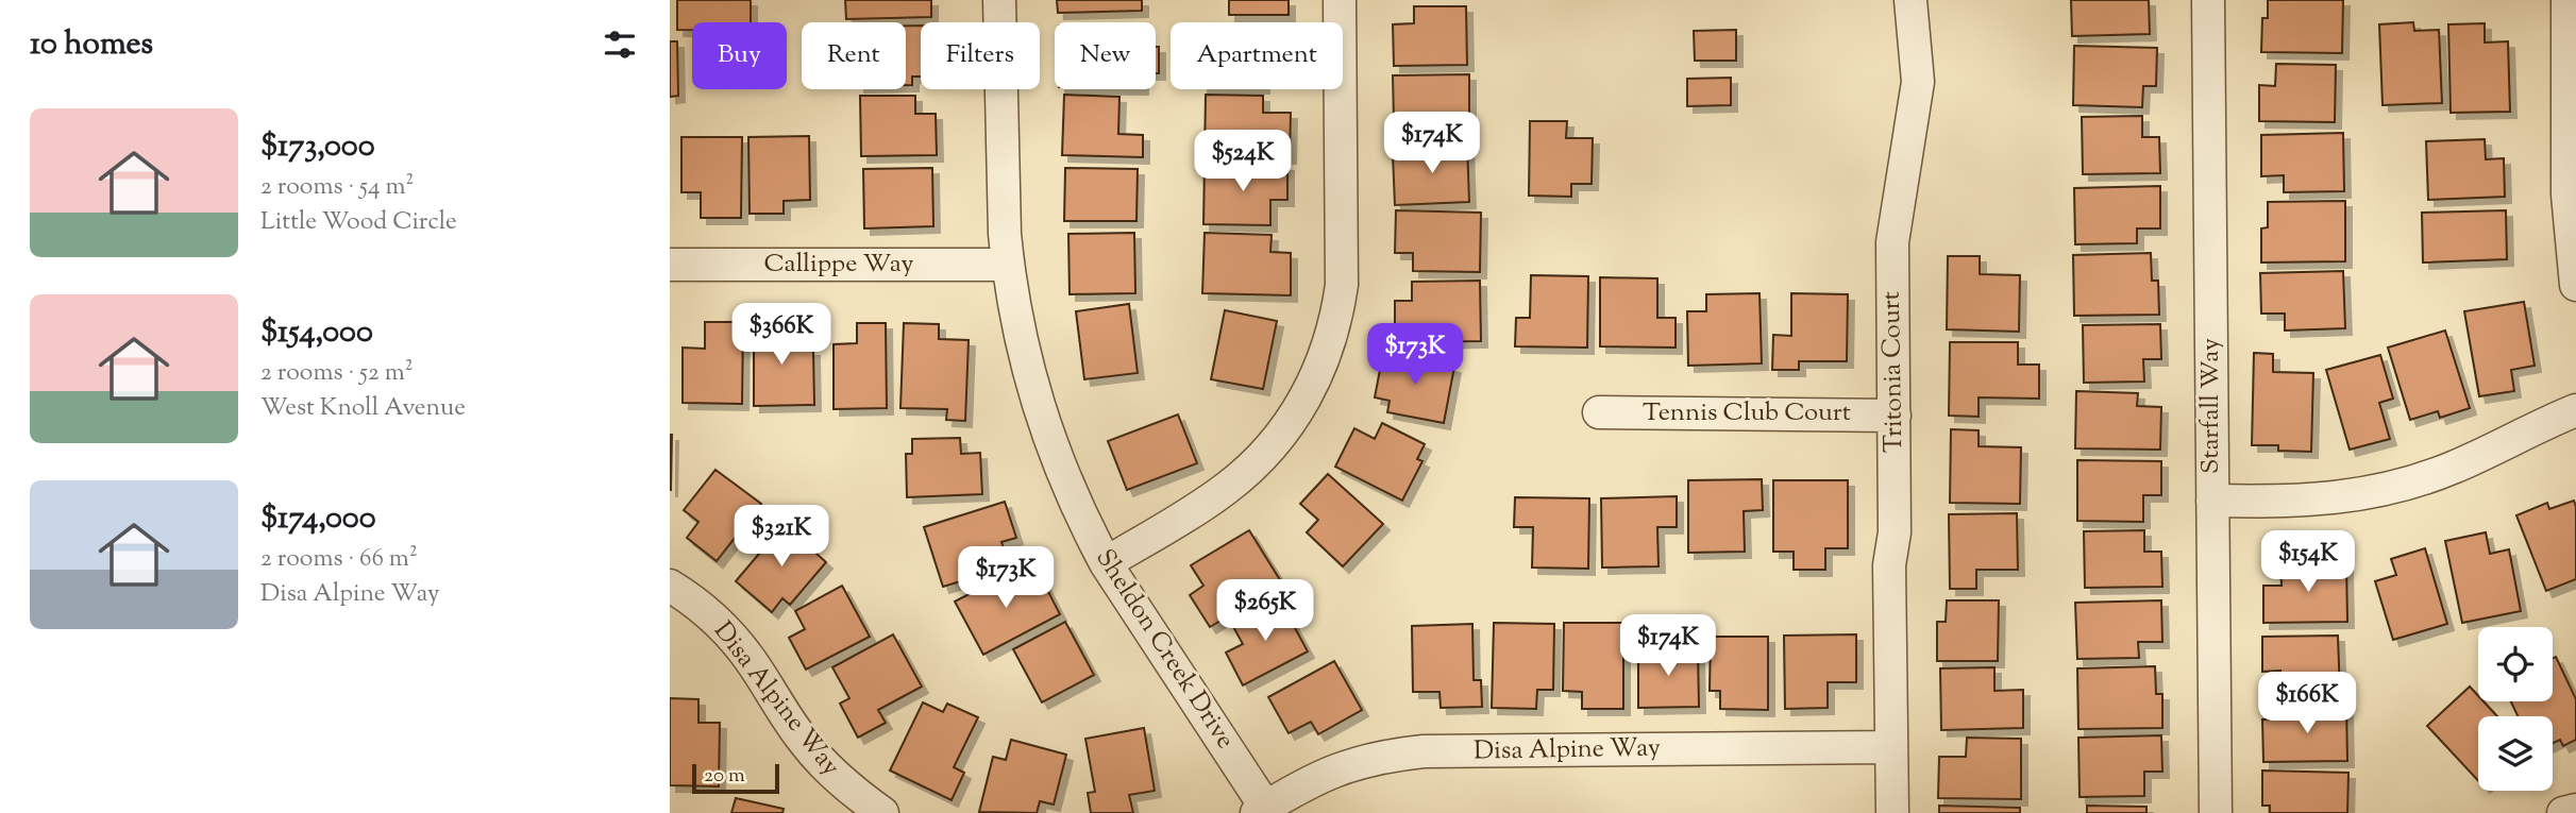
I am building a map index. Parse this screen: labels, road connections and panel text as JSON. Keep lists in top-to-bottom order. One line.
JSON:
{"streets":{"street":["Callippe Way","Tritonia Court","Starfall Way","Tennis Club Court","Sheldon Creek Drive","Disa Alpine Way"]},"crossings":[["Callippe Way","Sheldon Creek Drive"],["Tritonia Court","Tennis Club Court"],["Tritonia Court","Disa Alpine Way"],["Sheldon Creek Drive","Disa Alpine Way"]],"scale_bar":"20 m","page":{"heading":"10 homes","chip":["Buy","Rent","Filters","New","Apartment"],"list":[{"name":"$173,000","note":"2 rooms · 54 m² · Little Wood Circle"},{"name":"$154,000","note":"2 rooms · 52 m² · West Knoll Avenue"},{"name":"$174,000","note":"2 rooms · 66 m² · Disa Alpine Way"}],"price":["$174K","$524K","$366K","$173K","$321K","$154K","$173K","$265K","$174K","$166K"],"scale":"20 m"}}
